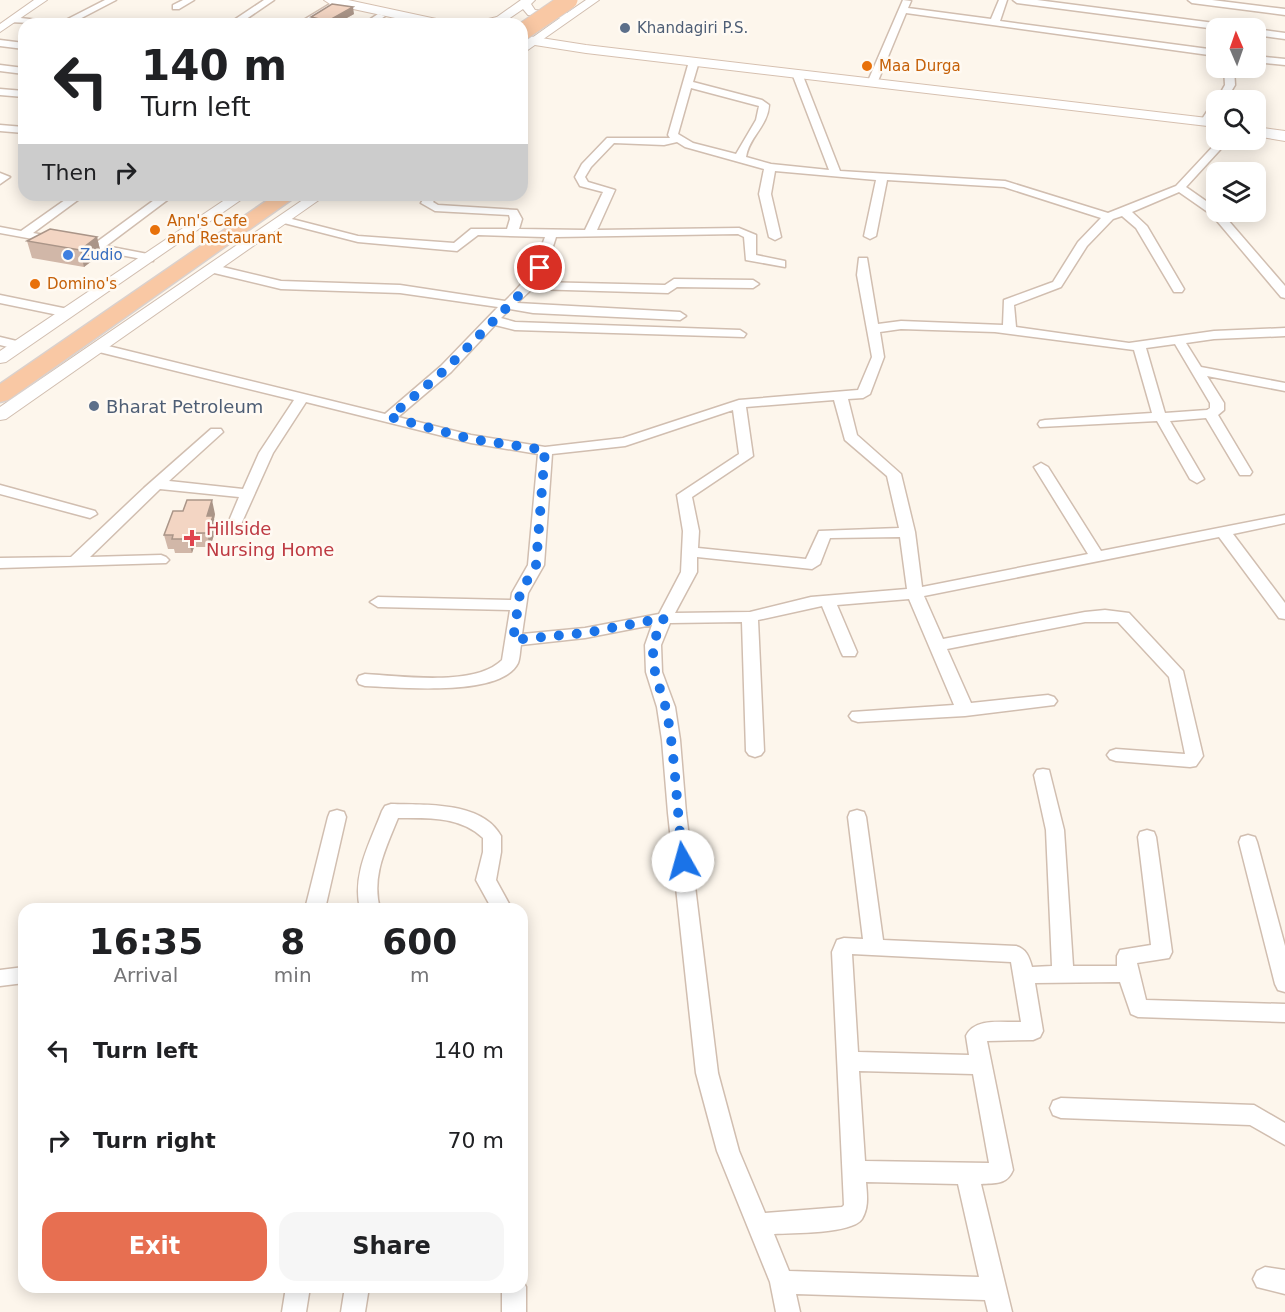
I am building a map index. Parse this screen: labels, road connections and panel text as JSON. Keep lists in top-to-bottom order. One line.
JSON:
{"places":{"other":["Khandagiri P.S.","Maa Durga","Ann's Cafe and Restaurant","Zudio","Domino's","Bharat Petroleum"],"health":["Hillside Nursing Home"]},"north":"top","page":{"turn":["140 m","Turn left"],"then":"Then","eta":["16:35","Arrival","8","min","600","m"],"list":[{"name":"Turn left","value":"140 m"},{"name":"Turn right","value":"70 m"}],"buttons":["Exit","Share"]}}
